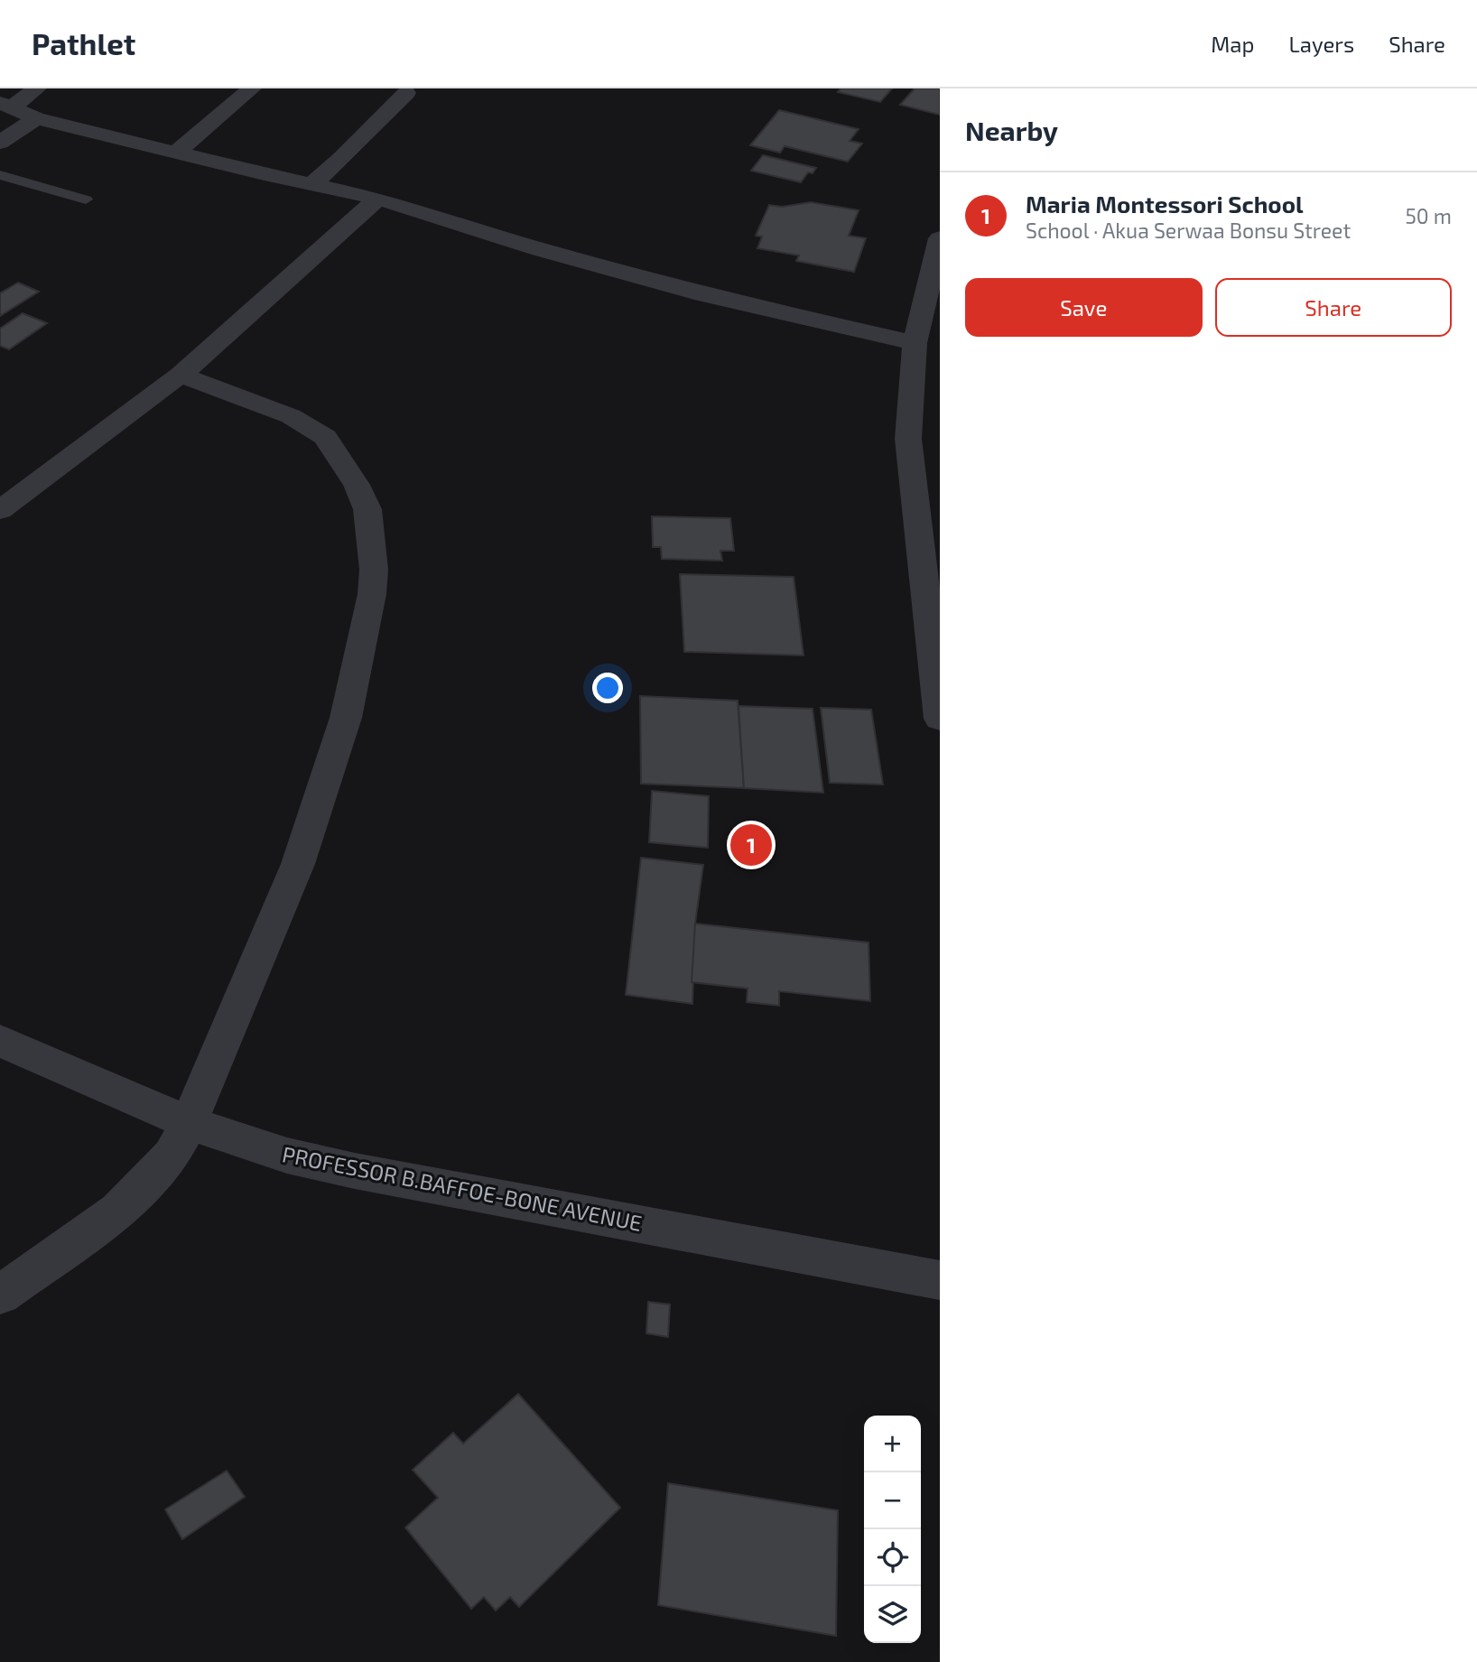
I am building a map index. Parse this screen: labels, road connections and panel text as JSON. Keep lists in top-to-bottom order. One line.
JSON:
{"streets":{"street":["PROFESSOR B.BAFFOE-BONE AVENUE"]},"page":{"header":"Pathlet","nav":["Map","Layers","Share"],"heading":"Nearby","list":[{"mark":"1","name":"Maria Montessori School","note":"School · Akua Serwaa Bonsu Street","value":"50 m"}],"buttons":["Save","Share"],"pins":"1","map_buttons":["+","−"]}}
